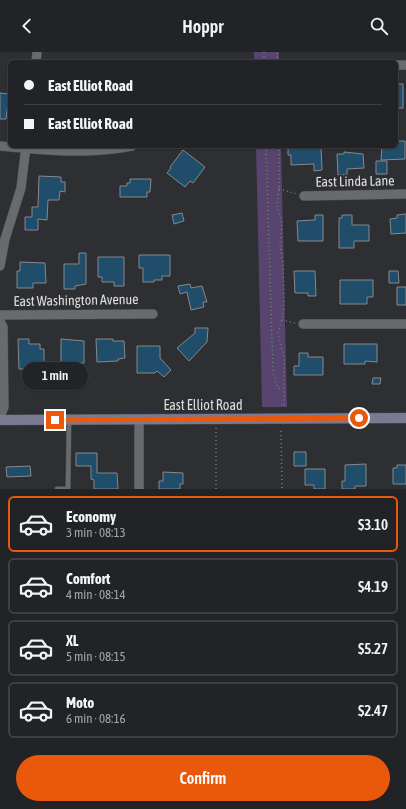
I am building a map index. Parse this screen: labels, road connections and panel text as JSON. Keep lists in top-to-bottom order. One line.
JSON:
{"streets":{"main road":["East Elliot Road"],"street":["East Linda Lane","East Washington Avenue"]},"page":{"header":"Hoppr","banner":["East Elliot Road","East Elliot Road"],"bubble":"1 min","list":[{"name":"Economy","note":"3 min · 08:13","value":"$3.10"},{"name":"Comfort","note":"4 min · 08:14","value":"$4.19"},{"name":"XL","note":"5 min · 08:15","value":"$5.27"},{"name":"Moto","note":"6 min · 08:16","value":"$2.47"}],"buttons":"Confirm"}}
